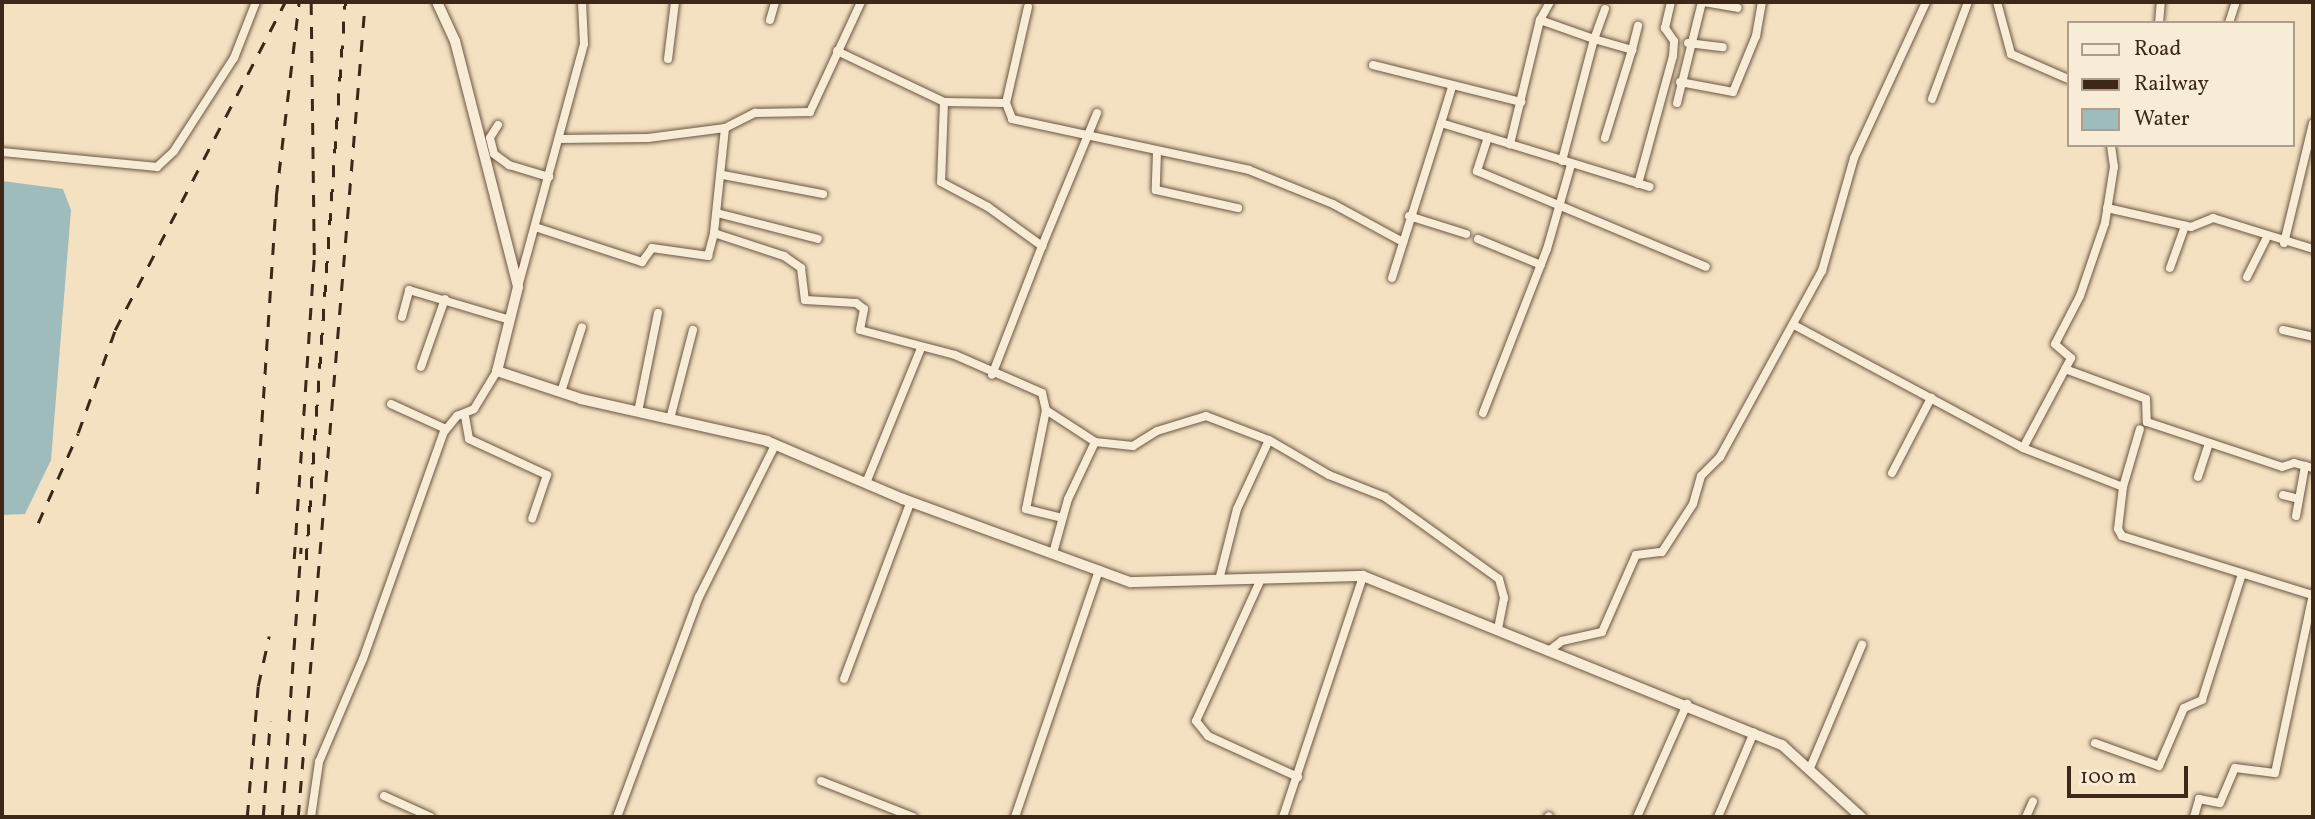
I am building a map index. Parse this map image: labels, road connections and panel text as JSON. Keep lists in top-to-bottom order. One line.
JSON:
{"legend":["Road","Railway","Water"],"scale_bar":"100 m"}
